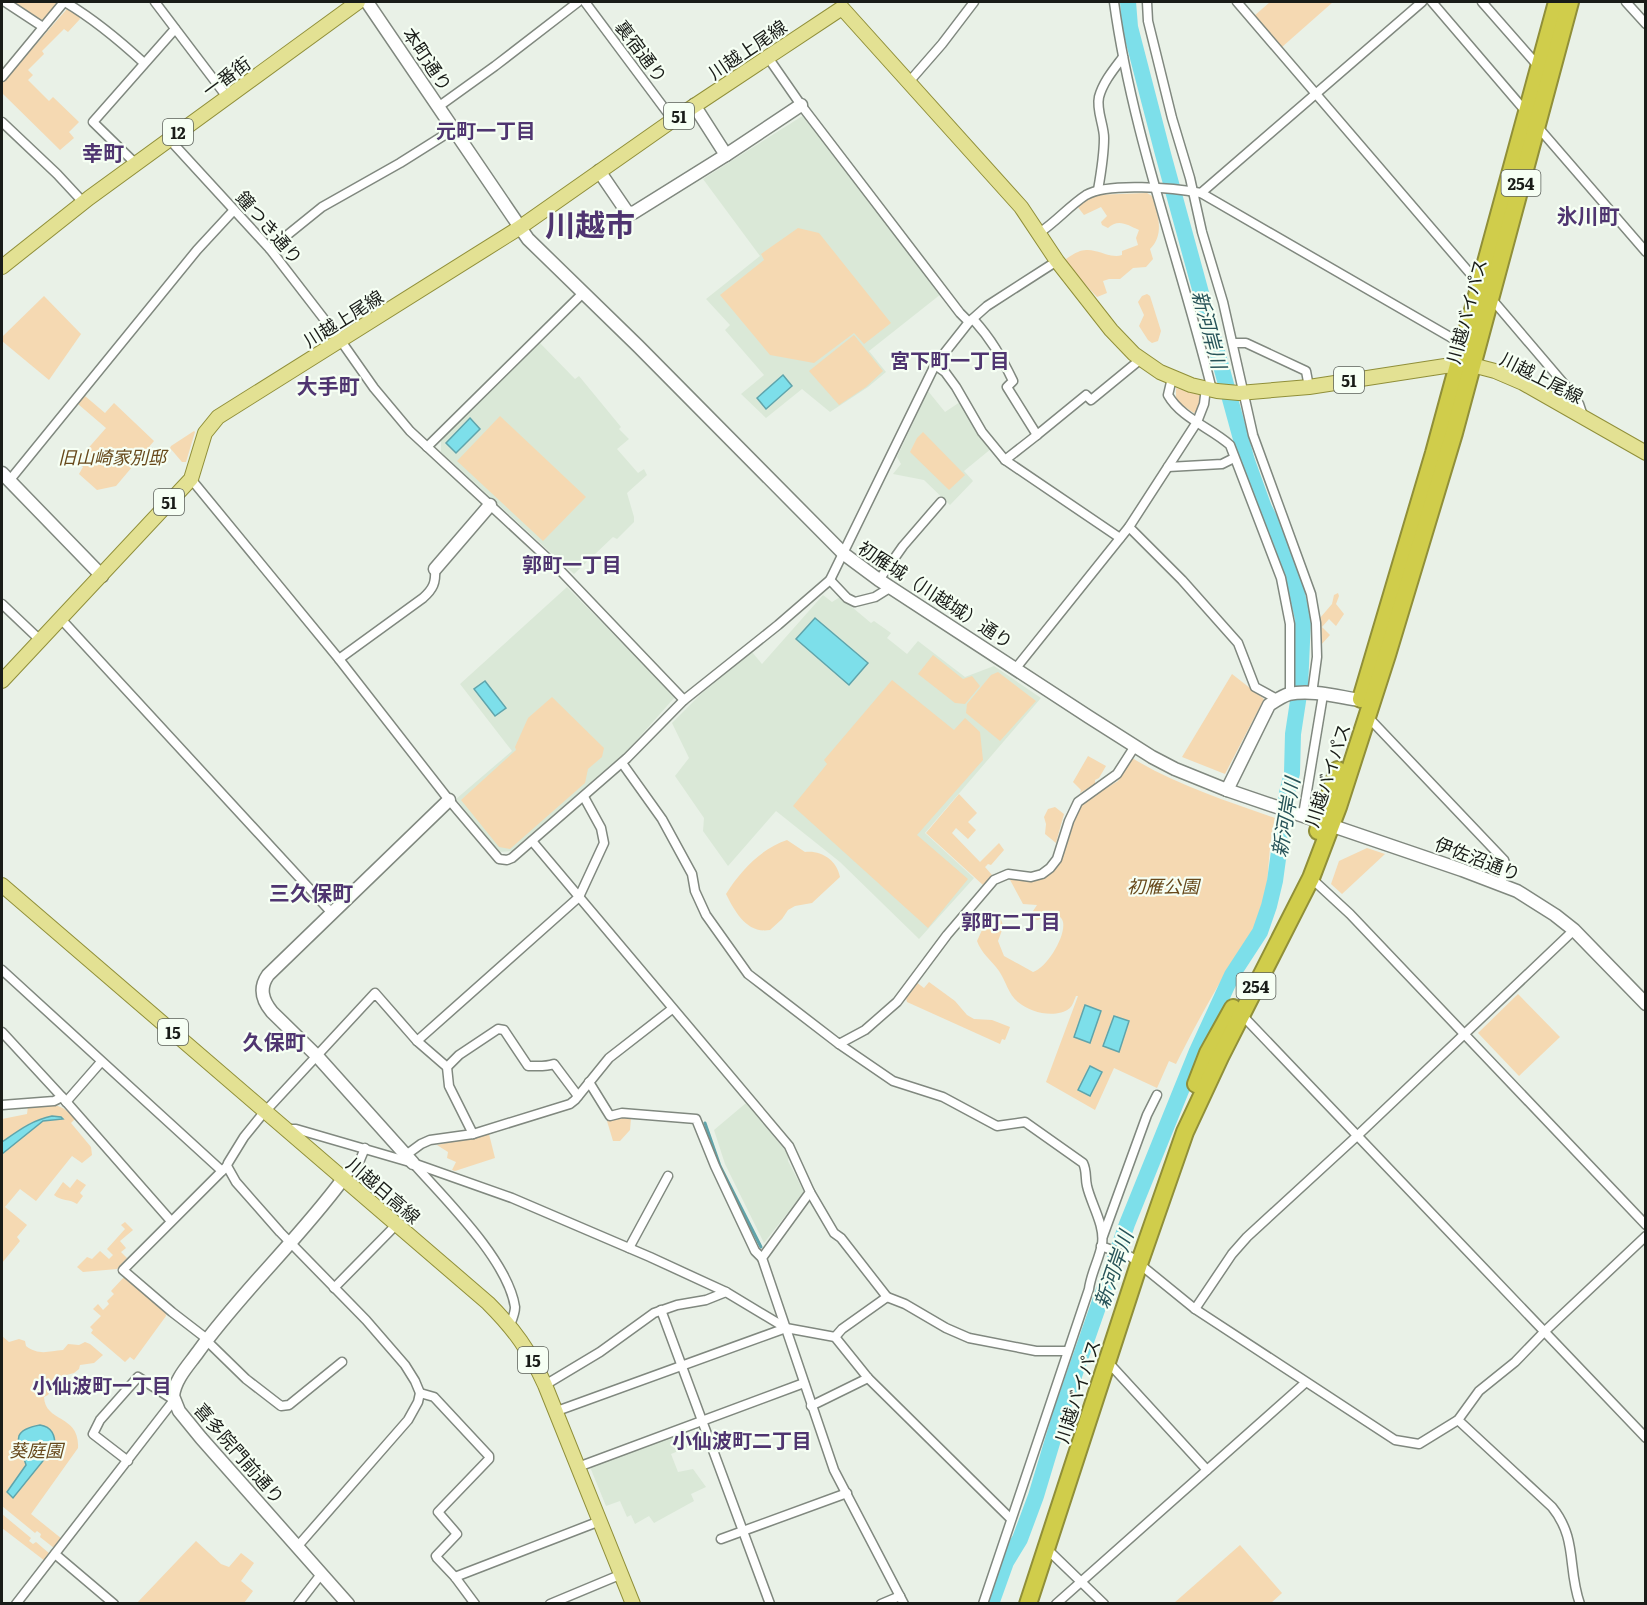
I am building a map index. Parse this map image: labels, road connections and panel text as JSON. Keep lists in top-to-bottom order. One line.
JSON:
{"streets":{"highway":["254","川越バイパス"],"main road":["川越上尾線","一番街","51","12","15","川越日高線"],"street":["裏宿通り","本町通り","鐘つき通り","初雁城（川越城）通り","伊佐沼通り","喜多院門前通り"]},"crossings":[["川越上尾線","裏宿通り"],["川越上尾線","本町通り"],["川越上尾線","鐘つき通り"],["川越上尾線","川越バイパス"],["川越上尾線","初雁城（川越城）通り"],["本町通り","初雁城（川越城）通り"],["一番街","鐘つき通り"],["川越バイパス","初雁城（川越城）通り"],["川越バイパス","伊佐沼通り"],["初雁城（川越城）通り","伊佐沼通り"],["川越日高線","喜多院門前通り"]],"districts":["元町一丁目","幸町","氷川町","川越市","宮下町一丁目","大手町","郭町一丁目","三久保町","郭町二丁目","久保町","小仙波町一丁目","小仙波町二丁目"],"water":["新河岸川"],"parks":["旧山崎家別邸","初雁公園","葵庭園"]}
